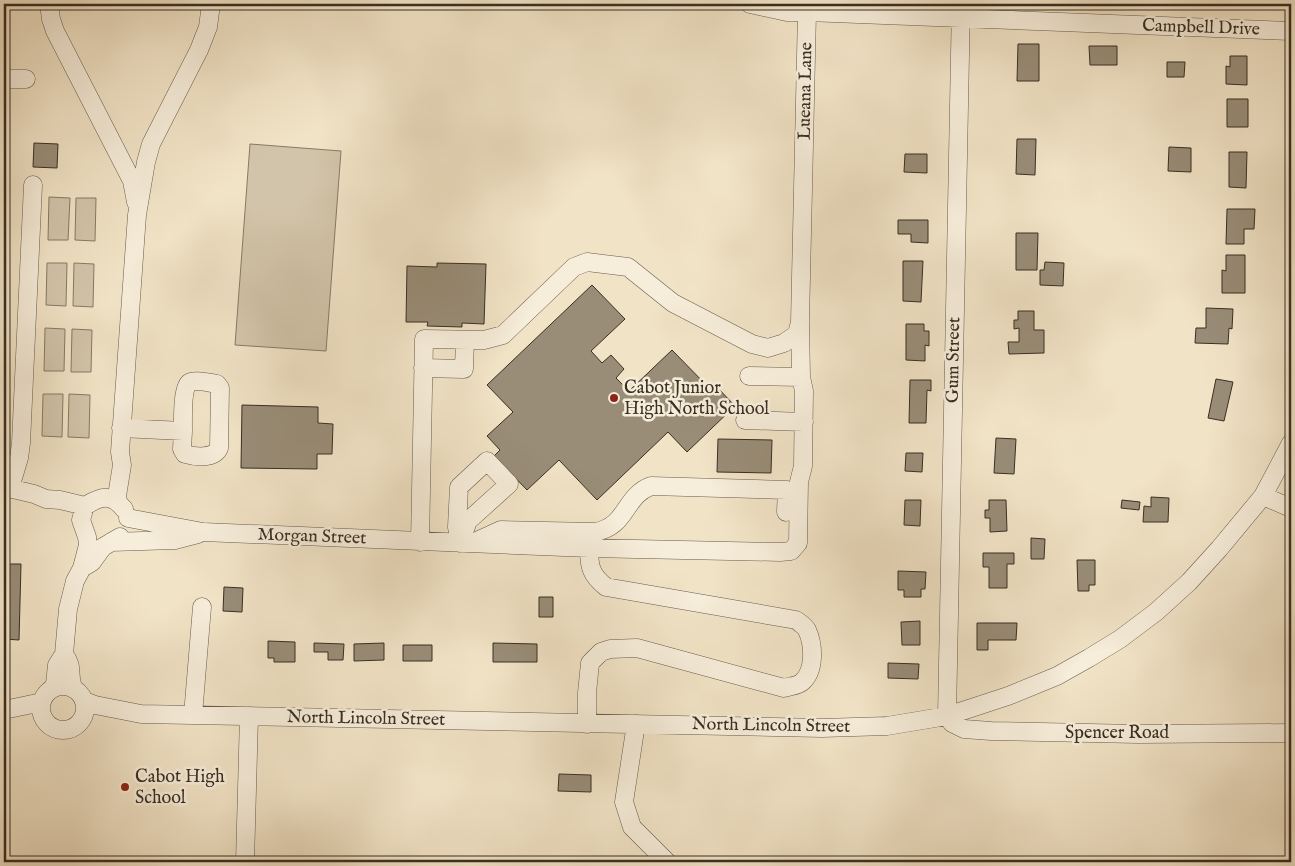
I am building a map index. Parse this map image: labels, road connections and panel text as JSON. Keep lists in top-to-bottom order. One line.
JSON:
{"streets":{"street":["Campbell Drive","Lueana Lane","Gum Street","Morgan Street","North Lincoln Street","Spencer Road"]},"crossings":[["Campbell Drive","Gum Street"],["Lueana Lane","Morgan Street"],["Gum Street","North Lincoln Street"],["Gum Street","Spencer Road"],["North Lincoln Street","Spencer Road"]],"places":["Cabot Junior High North School","Cabot High School"]}
